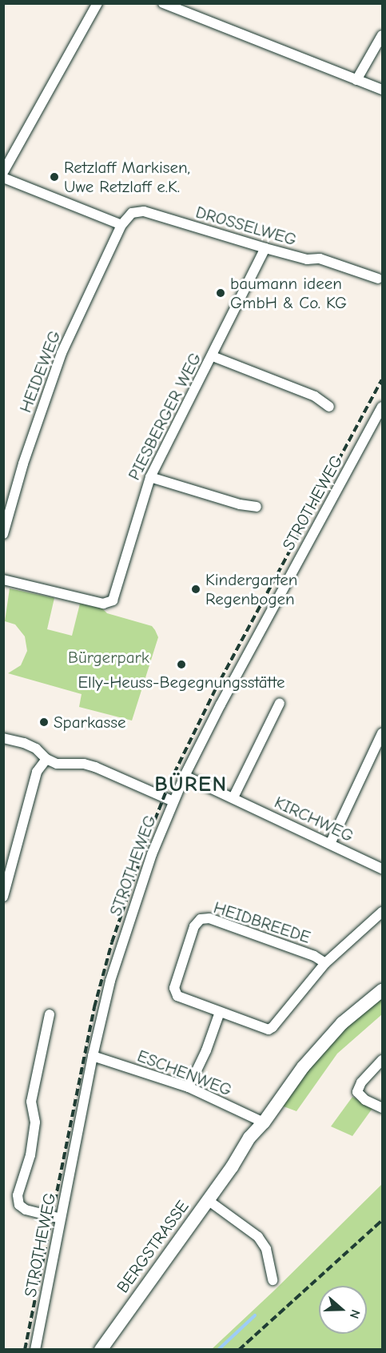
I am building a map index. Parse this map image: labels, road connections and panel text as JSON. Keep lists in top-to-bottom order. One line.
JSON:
{"streets":{"street":["DROSSELWEG","HEIDEWEG","PIESBERGER WEG","STROTHEWEG","KIRCHWEG","HEIDBREEDE","ESCHENWEG","BERGSTRASSE"]},"crossings":[["DROSSELWEG","HEIDEWEG"],["DROSSELWEG","PIESBERGER WEG"],["STROTHEWEG","KIRCHWEG"],["STROTHEWEG","ESCHENWEG"],["ESCHENWEG","BERGSTRASSE"]],"districts":["BÜREN"],"parks":["Bürgerpark"],"places":["Retzlaff Markisen, Uwe Retzlaff e.K.","baumann ideen GmbH & Co. KG","Kindergarten Regenbogen","Elly-Heuss-Begegnungsstätte","Sparkasse"],"north":"right"}
